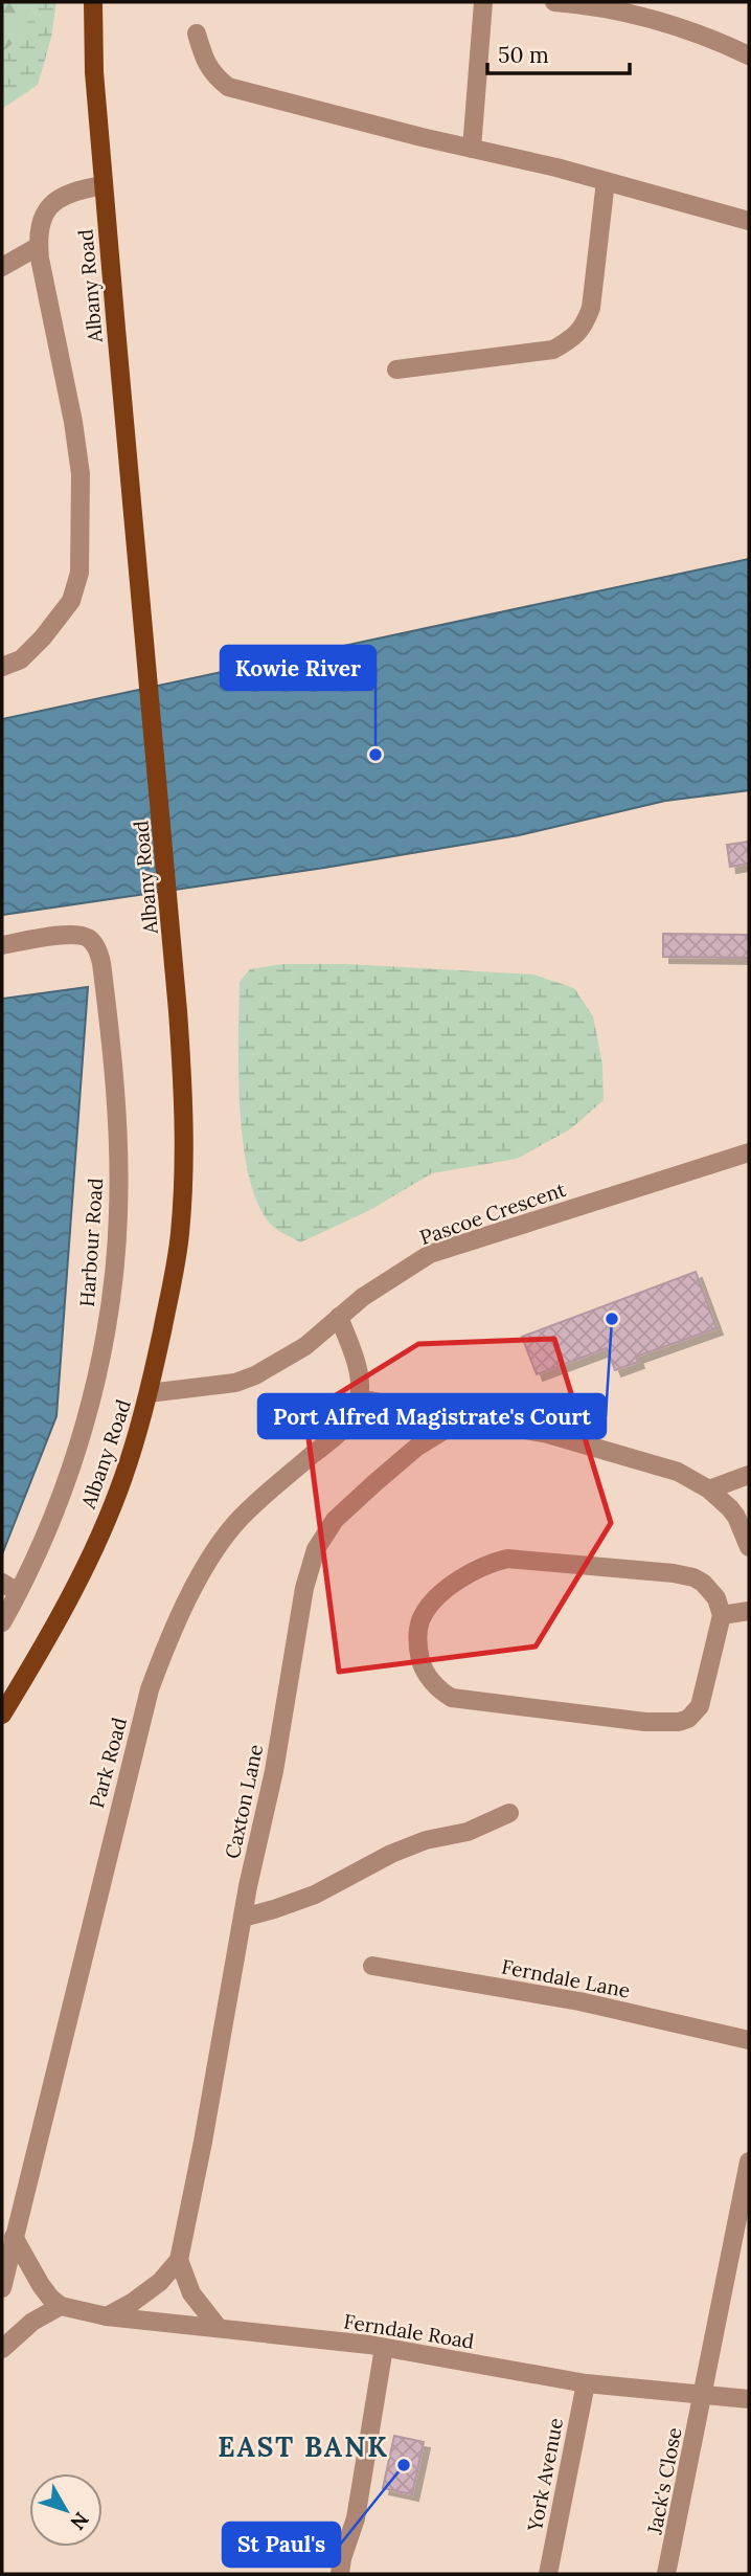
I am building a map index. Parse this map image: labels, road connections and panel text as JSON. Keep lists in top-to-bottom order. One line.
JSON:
{"streets":{"main road":["Albany Road"],"street":["Pascoe Crescent","Harbour Road","Park Road","Caxton Lane","Ferndale Lane","Ferndale Road","York Avenue","Jack's Close"]},"crossings":[["Albany Road","Pascoe Crescent"],["Ferndale Road","York Avenue"],["Ferndale Road","Jack's Close"]],"districts":["EAST BANK"],"places":["Kowie River","Port Alfred Magistrate's Court","St Paul's"],"scale_bar":"50 m","north":"bottom right"}
